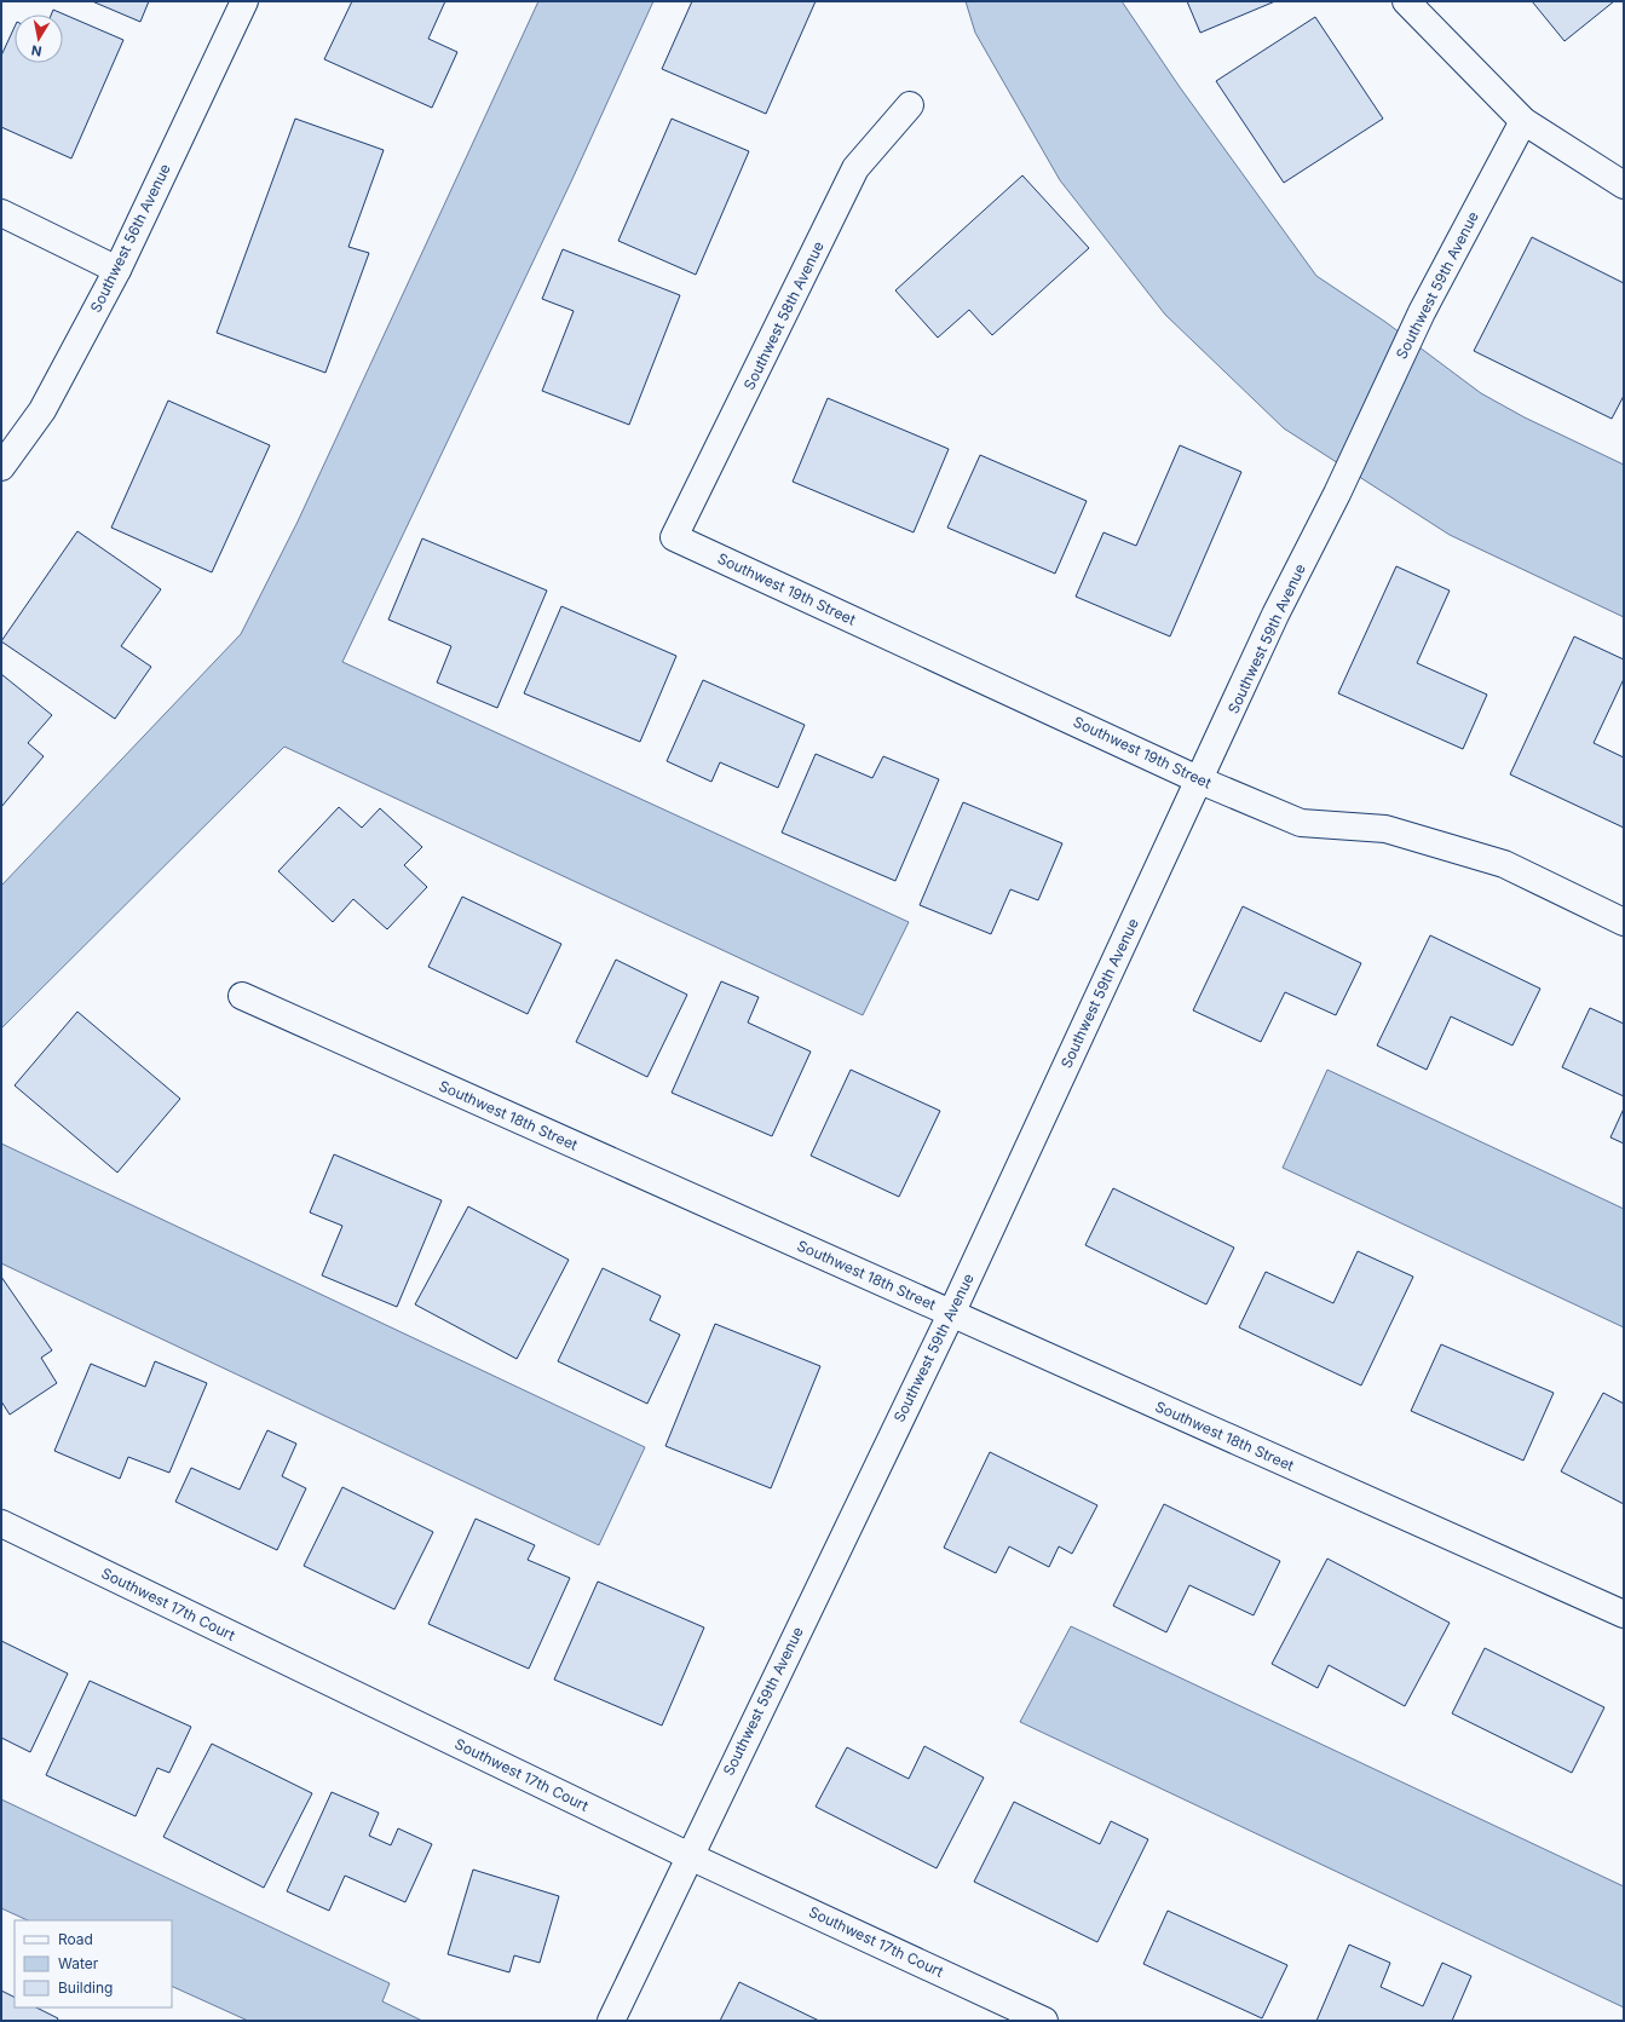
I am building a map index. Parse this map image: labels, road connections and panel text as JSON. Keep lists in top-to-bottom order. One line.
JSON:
{"streets":{"street":["Southwest 56th Avenue","Southwest 59th Avenue","Southwest 58th Avenue","Southwest 19th Street","Southwest 18th Street","Southwest 17th Court"]},"crossings":[["Southwest 59th Avenue","Southwest 19th Street"],["Southwest 59th Avenue","Southwest 18th Street"],["Southwest 59th Avenue","Southwest 17th Court"],["Southwest 58th Avenue","Southwest 19th Street"]],"legend":["Road","Water","Building"],"north":"bottom"}
